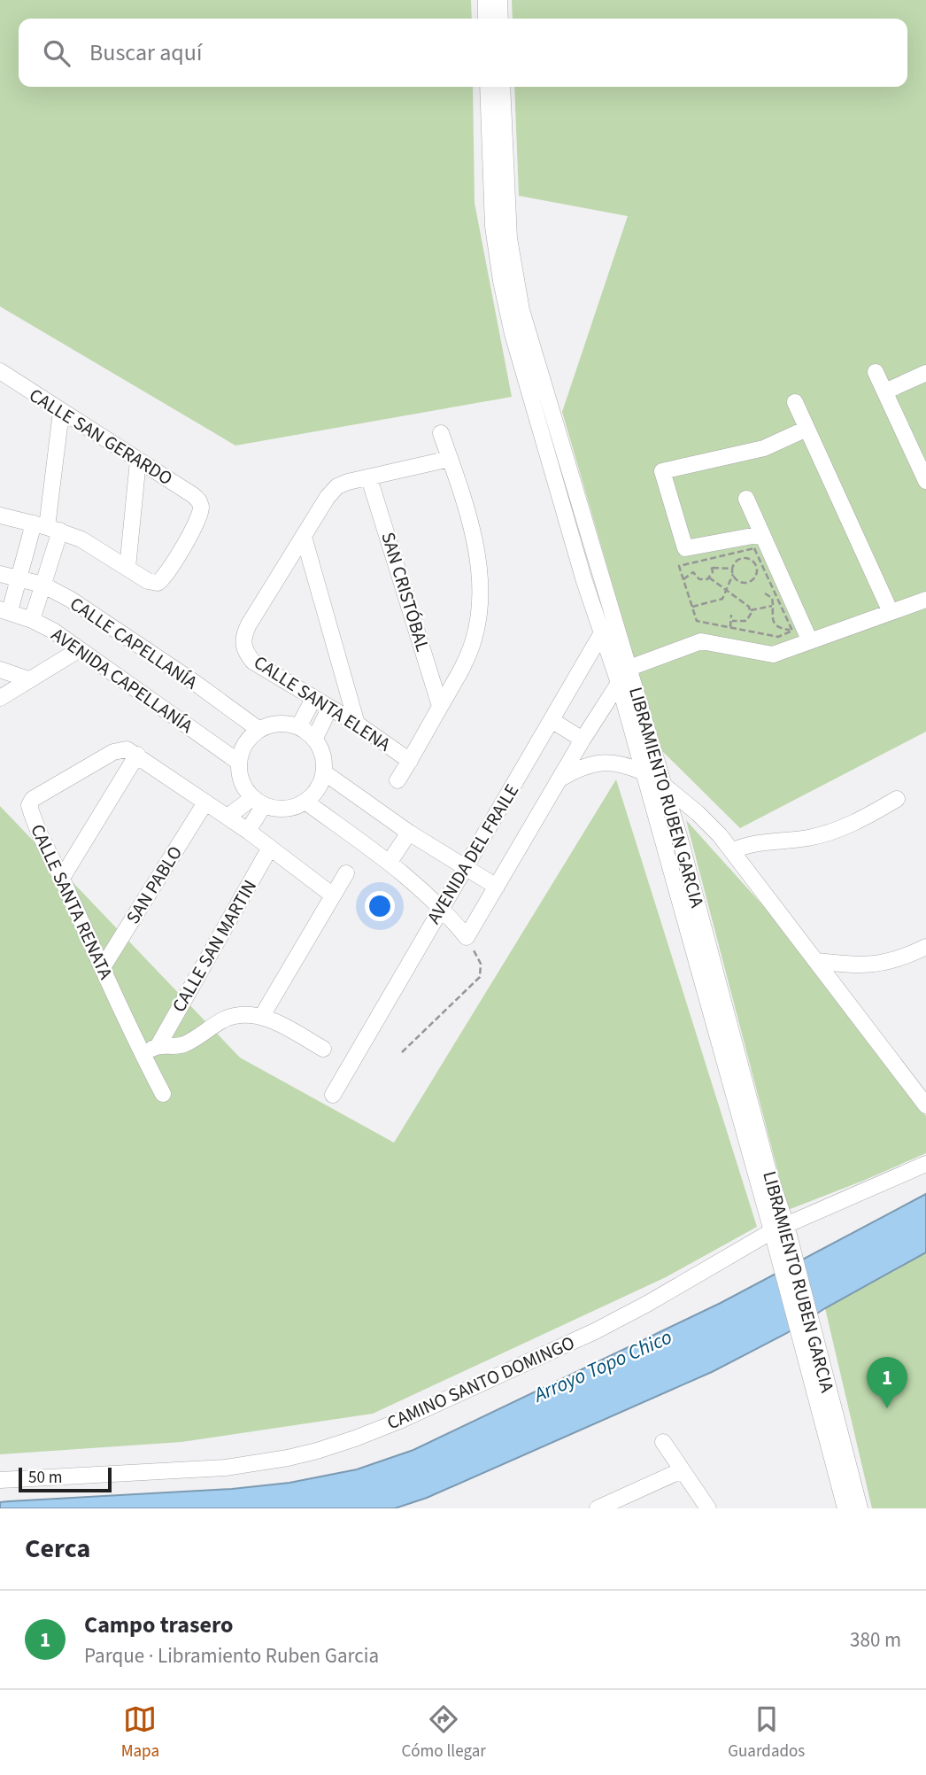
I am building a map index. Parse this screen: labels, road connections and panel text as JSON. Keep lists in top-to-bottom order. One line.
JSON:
{"streets":{"street":["CALLE SAN GERARDO","SAN CRISTÓBAL","CALLE CAPELLANÍA","AVENIDA CAPELLANÍA","CALLE SANTA ELENA","LIBRAMIENTO RUBEN GARCIA","AVENIDA DEL FRAILE","SAN PABLO","CALLE SANTA RENATA","CALLE SAN MARTIN","CAMINO SANTO DOMINGO"]},"crossings":[["SAN CRISTÓBAL","CALLE SANTA ELENA"],["CALLE CAPELLANÍA","AVENIDA CAPELLANÍA"],["LIBRAMIENTO RUBEN GARCIA","AVENIDA DEL FRAILE"],["LIBRAMIENTO RUBEN GARCIA","CAMINO SANTO DOMINGO"],["SAN PABLO","CALLE SANTA RENATA"]],"water":["Arroyo Topo Chico"],"scale_bar":"50 m","page":{"search":"Buscar aquí","pins":"1","scale":"50 m","heading":"Cerca","list":[{"mark":"1","name":"Campo trasero","note":"Parque · Libramiento Ruben Garcia","value":"380 m"}],"nav":["Mapa","Cómo llegar","Guardados"]}}
